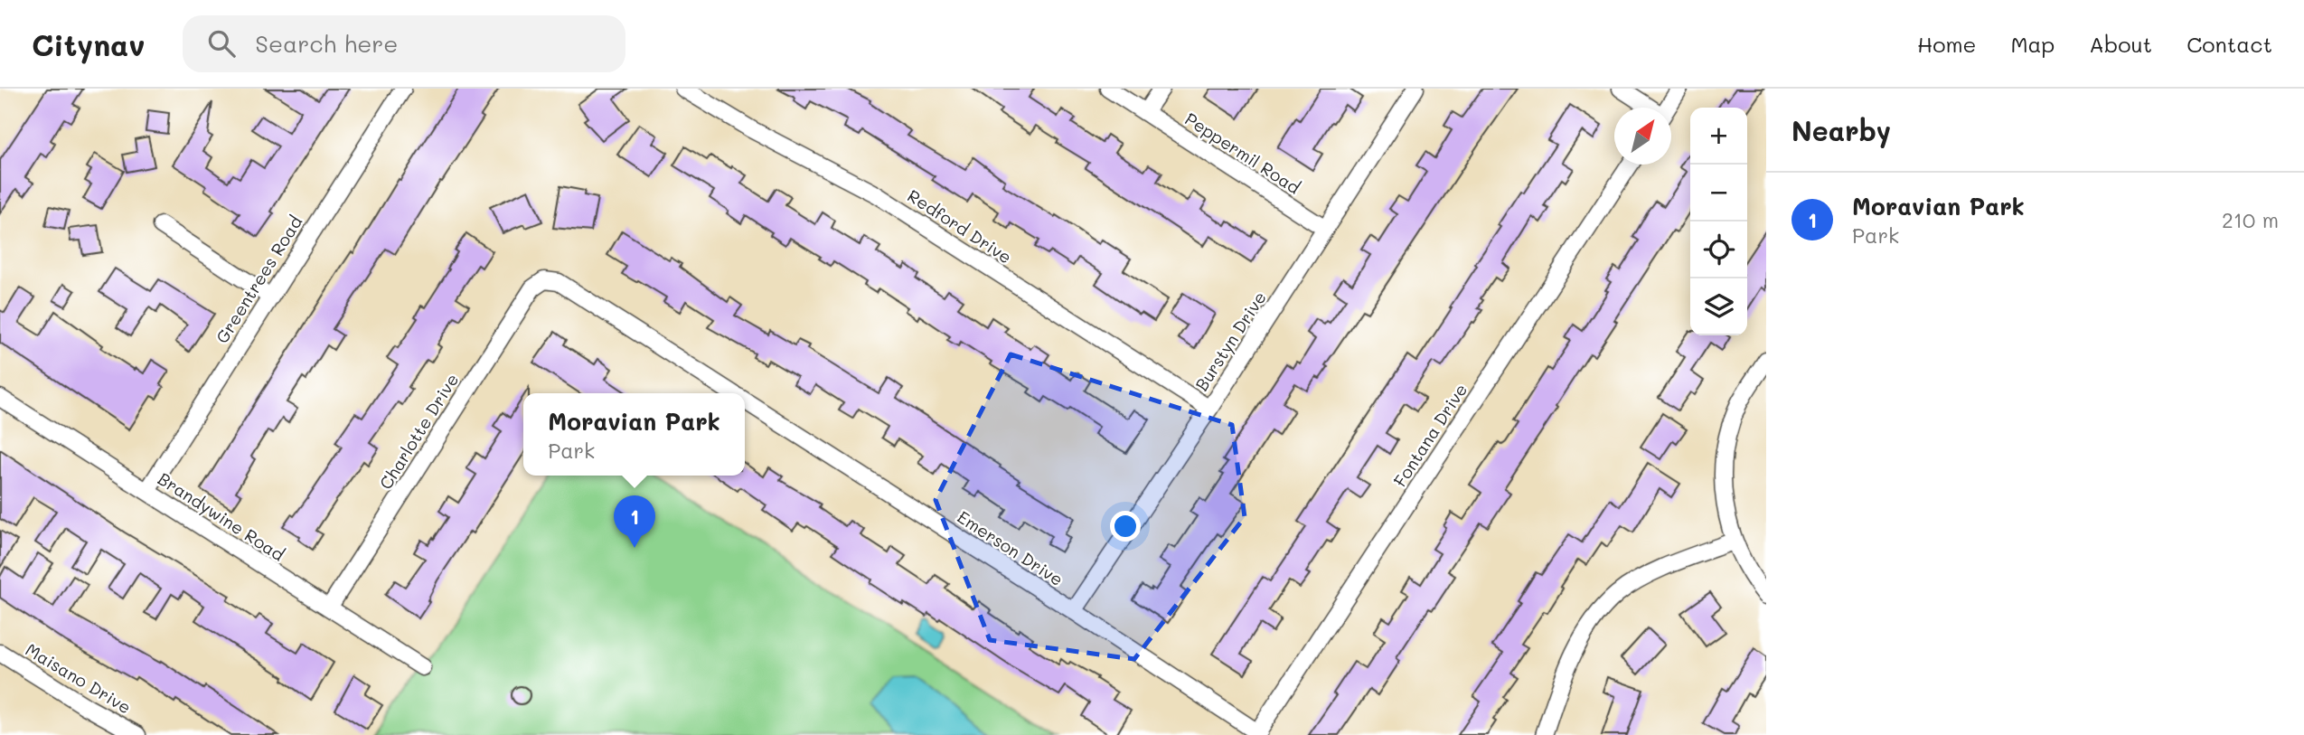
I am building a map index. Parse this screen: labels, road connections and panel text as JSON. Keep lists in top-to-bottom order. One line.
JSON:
{"streets":{"street":["Peppermil Road","Redford Drive","Greentrees Road","Burstyn Drive","Charlotte Drive","Fontana Drive","Brandywine Road","Emerson Drive","Maisano Drive"]},"crossings":[["Peppermil Road","Burstyn Drive"],["Redford Drive","Burstyn Drive"],["Greentrees Road","Brandywine Road"],["Burstyn Drive","Emerson Drive"],["Charlotte Drive","Brandywine Road"],["Charlotte Drive","Emerson Drive"],["Fontana Drive","Emerson Drive"]],"north":"top right","page":{"header":"Citynav","search":"Search here","nav":["Home","Map","About","Contact"],"heading":"Nearby","map_buttons":["+","−"],"list":[{"mark":"1","name":"Moravian Park","note":"Park","value":"210 m"}],"popup":["Moravian Park","Park"],"pins":"1"}}
